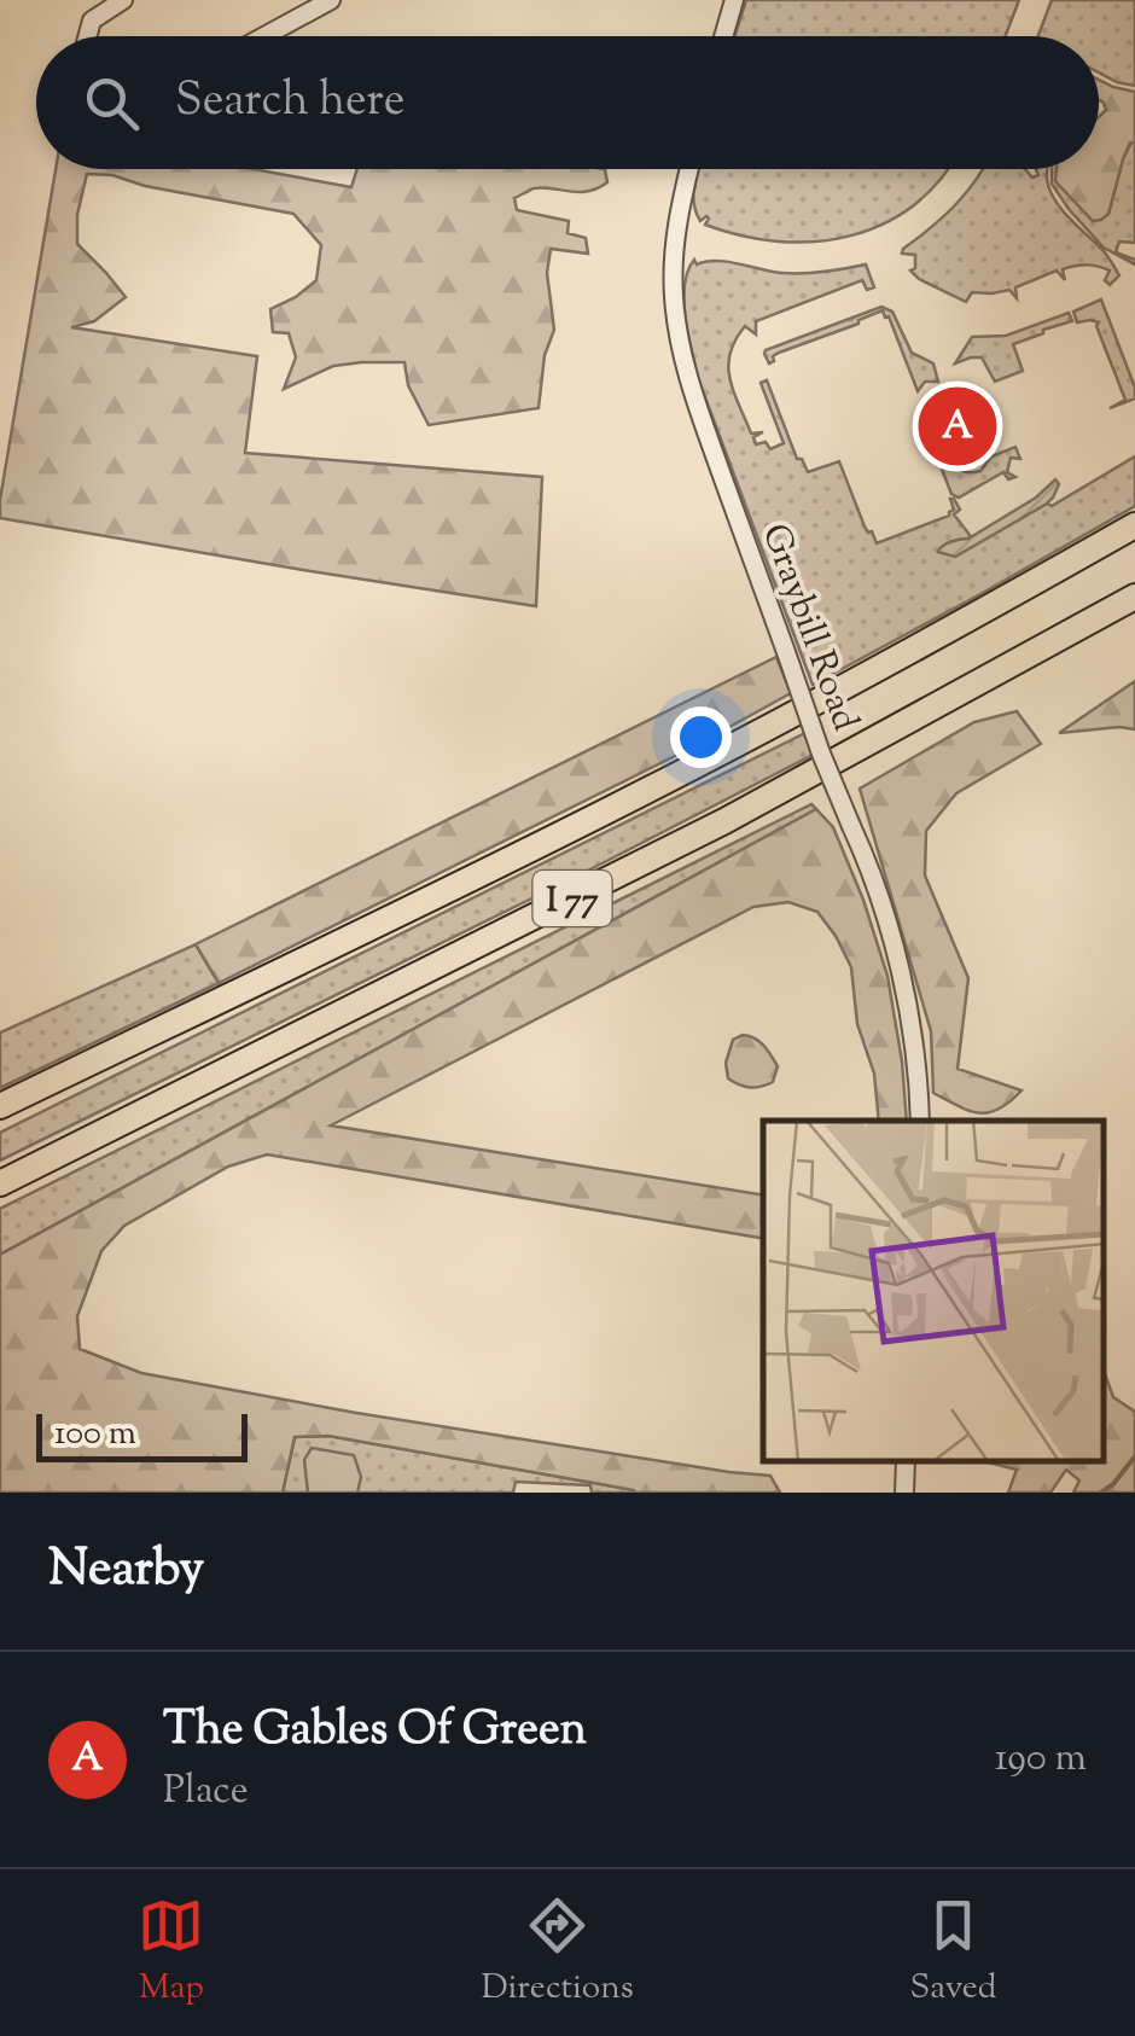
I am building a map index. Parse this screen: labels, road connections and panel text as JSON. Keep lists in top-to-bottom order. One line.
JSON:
{"streets":{"highway":["I 77"],"street":["Graybill Road"]},"scale_bar":"100 m","page":{"search":"Search here","pins":"A","scale":"100 m","heading":"Nearby","list":[{"mark":"A","name":"The Gables Of Green","note":"Place","value":"190 m"}],"nav":["Map","Directions","Saved"]}}
